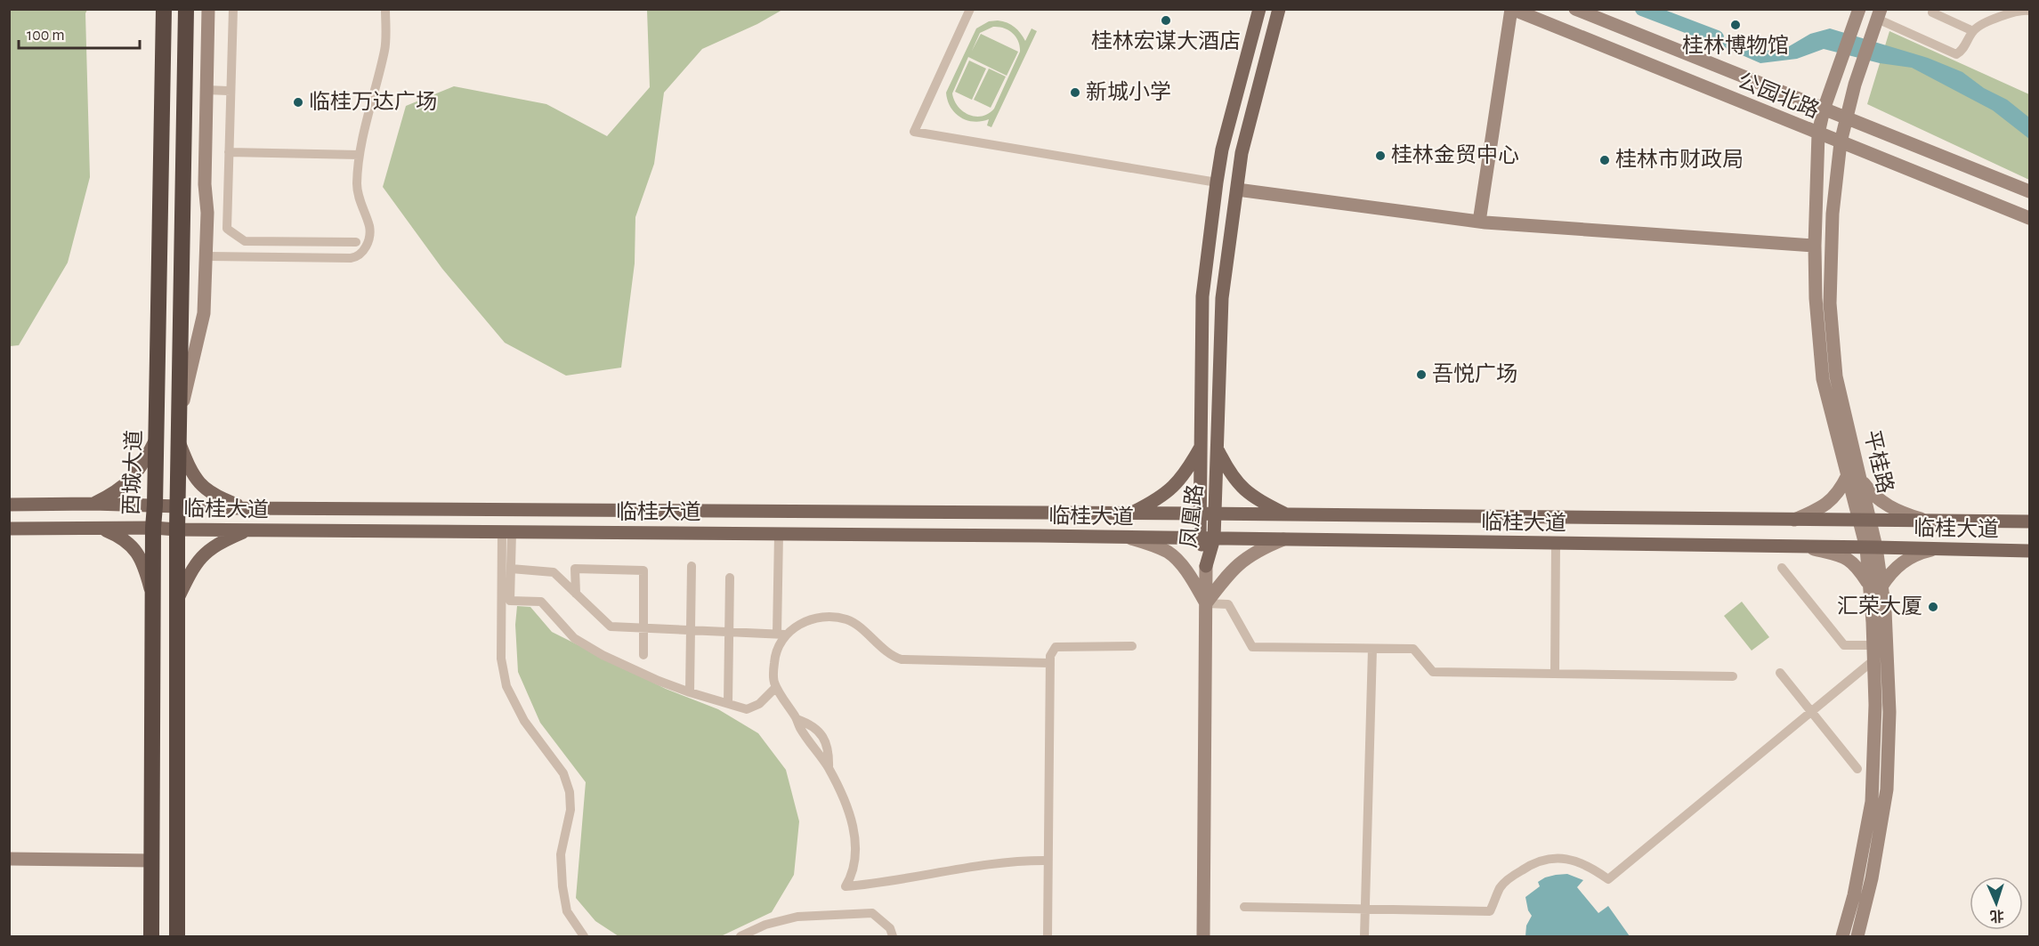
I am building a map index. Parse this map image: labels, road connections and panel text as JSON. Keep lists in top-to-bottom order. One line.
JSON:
{"streets":{"highway":["西城大道"],"main road":["公园北路","平桂路","临桂大道","凤凰路"]},"crossings":[["公园北路","平桂路"],["平桂路","临桂大道"],["西城大道","临桂大道"],["临桂大道","凤凰路"]],"places":["桂林宏谋大酒店","桂林博物馆","新城小学","临桂万达广场","桂林金贸中心","桂林市财政局","吾悦广场","汇荣大厦"],"scale_bar":"100 m","north":"bottom"}
